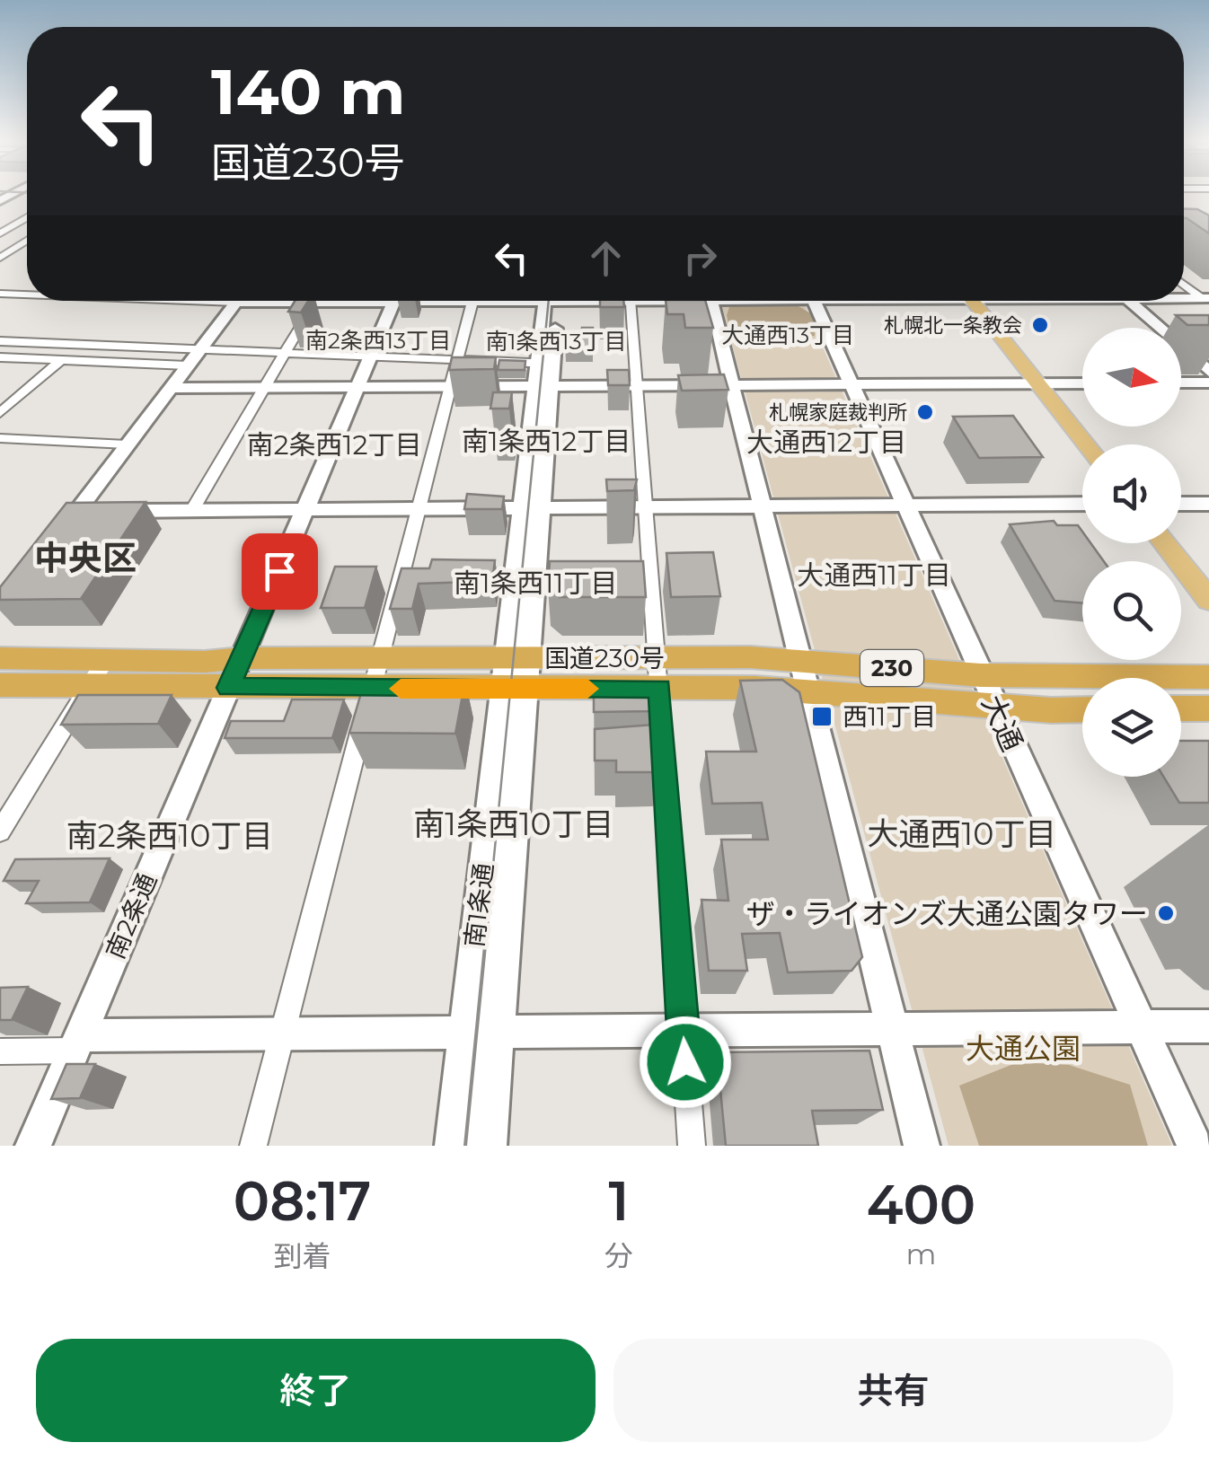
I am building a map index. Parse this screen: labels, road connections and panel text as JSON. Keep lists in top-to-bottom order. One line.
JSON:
{"streets":{"highway":["国道230号","230"],"street":["大通","南1条通","南2条通"]},"crossings":[["国道230号","大通"],["国道230号","南1条通"],["国道230号","南2条通"]],"districts":["大通西13丁目","南2条西13丁目","南1条西13丁目","南1条西12丁目","大通西12丁目","南2条西12丁目","中央区","大通西11丁目","南1条西11丁目","南1条西10丁目","大通西10丁目","南2条西10丁目"],"parks":["大通公園"],"places":{"other":["札幌北一条教会","札幌家庭裁判所","ザ・ライオンズ大通公園タワー"],"transit":["西11丁目"]},"north":"right","page":{"turn":["140 m","国道230号"],"eta":["08:17","到着","1","分","400","m"],"buttons":["終了","共有"]}}
